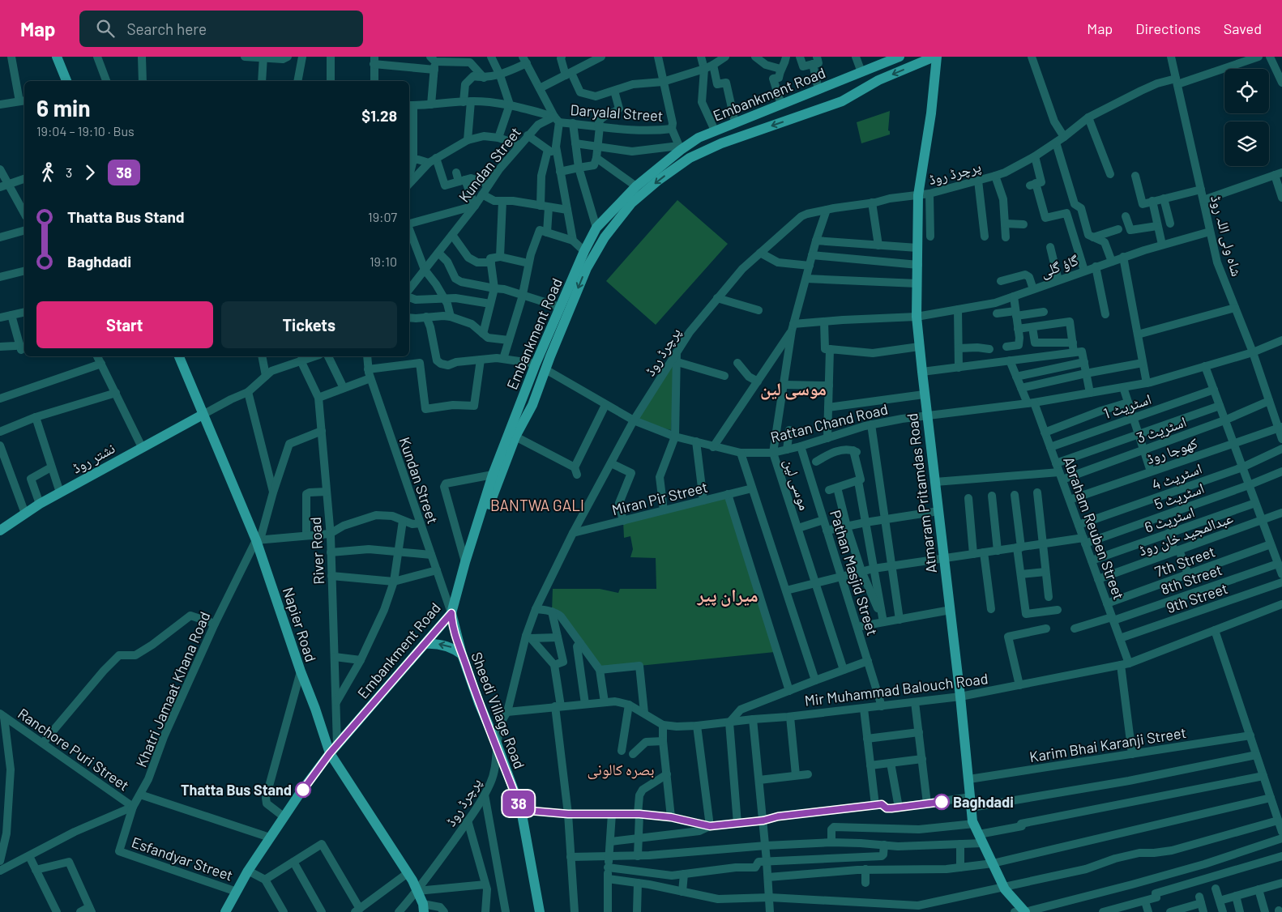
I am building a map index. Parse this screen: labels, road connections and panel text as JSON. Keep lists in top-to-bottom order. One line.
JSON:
{"streets":{"main road":["Embankment Road","نشتر روڈ","Atmaram Pritamdas Road","Napier Road","Sheedi Village Road"],"street":["Daryalal Street","Kundan Street","پرچرڈ روڈ","شاہ ولی اللہ روڈ","گاؤ گلی","اسٹریٹ 1","Rattan Chand Road","اسٹریٹ 3","کھوجا روڈ","اسٹریٹ 4","موسی لین","اسٹریٹ 5","Miran Pir Street","اسٹریٹ 6","Abraham Reuben Street","عبدالمجید خان روڈ","River Road","7th Street","Pathan Masjid Street","8th Street","9th Street","Khatri Jamaat Khana Road","Mir Muhammad Balouch Road","Karim Bhai Karanji Street","Ranchore Puri Street","Esfandyar Street"]},"crossings":[["Embankment Road","Kundan Street"],["Embankment Road","Rattan Chand Road"],["Embankment Road","Atmaram Pritamdas Road"],["Embankment Road","River Road"],["Embankment Road","Napier Road"],["Embankment Road","Sheedi Village Road"],["Embankment Road","Esfandyar Street"],["Daryalal Street","Kundan Street"],["Kundan Street","Sheedi Village Road"],["پرچرڈ روڈ","شاہ ولی اللہ روڈ"],["پرچرڈ روڈ","Rattan Chand Road"],["پرچرڈ روڈ","موسی لین"],["پرچرڈ روڈ","Atmaram Pritamdas Road"],["پرچرڈ روڈ","Miran Pir Street"],["پرچرڈ روڈ","Napier Road"],["پرچرڈ روڈ","Sheedi Village Road"],["شاہ ولی اللہ روڈ","گاؤ گلی"],["شاہ ولی اللہ روڈ","Rattan Chand Road"],["شاہ ولی اللہ روڈ","اسٹریٹ 3"],["شاہ ولی اللہ روڈ","کھوجا روڈ"],["گاؤ گلی","موسی لین"],["گاؤ گلی","Atmaram Pritamdas Road"],["اسٹریٹ 1","Abraham Reuben Street"],["Rattan Chand Road","موسی لین"],["Rattan Chand Road","Atmaram Pritamdas Road"],["Rattan Chand Road","Abraham Reuben Street"],["Rattan Chand Road","Pathan Masjid Street"],["اسٹریٹ 3","Atmaram Pritamdas Road"],["اسٹریٹ 3","Abraham Reuben Street"],["کھوجا روڈ","Abraham Reuben Street"],["نشتر روڈ","Napier Road"],["اسٹریٹ 4","Abraham Reuben Street"],["موسی لین","اسٹریٹ 5"],["Atmaram Pritamdas Road","اسٹریٹ 5"],["Atmaram Pritamdas Road","Mir Muhammad Balouch Road"],["Atmaram Pritamdas Road","Karim Bhai Karanji Street"],["اسٹریٹ 5","Abraham Reuben Street"],["اسٹریٹ 5","Pathan Masjid Street"],["اسٹریٹ 6","Abraham Reuben Street"],["Abraham Reuben Street","عبدالمجید خان روڈ"],["Abraham Reuben Street","7th Street"],["Abraham Reuben Street","8th Street"],["Abraham Reuben Street","9th Street"],["Abraham Reuben Street","Mir Muhammad Balouch Road"],["Abraham Reuben Street","Karim Bhai Karanji Street"],["River Road","Khatri Jamaat Khana Road"],["Pathan Masjid Street","Mir Muhammad Balouch Road"],["Napier Road","Khatri Jamaat Khana Road"],["Khatri Jamaat Khana Road","Ranchore Puri Street"],["Khatri Jamaat Khana Road","Esfandyar Street"]],"districts":["موسی لین","BANTWA GALI","میران پیر","بصرہ کالونی"],"places":["Thatta Bus Stand","Baghdadi"],"lines":["bus line 38"],"page":{"header":"Map","search":"Search here","nav":["Map","Directions","Saved"],"on_map":"38","heading":["6 min","19:04 – 19:10 · Bus","$1.28"],"legs":["3","38"],"list":[{"name":"Thatta Bus Stand","value":"19:07"},{"name":"Baghdadi","value":"19:10"}],"buttons":["Start","Tickets"]}}
